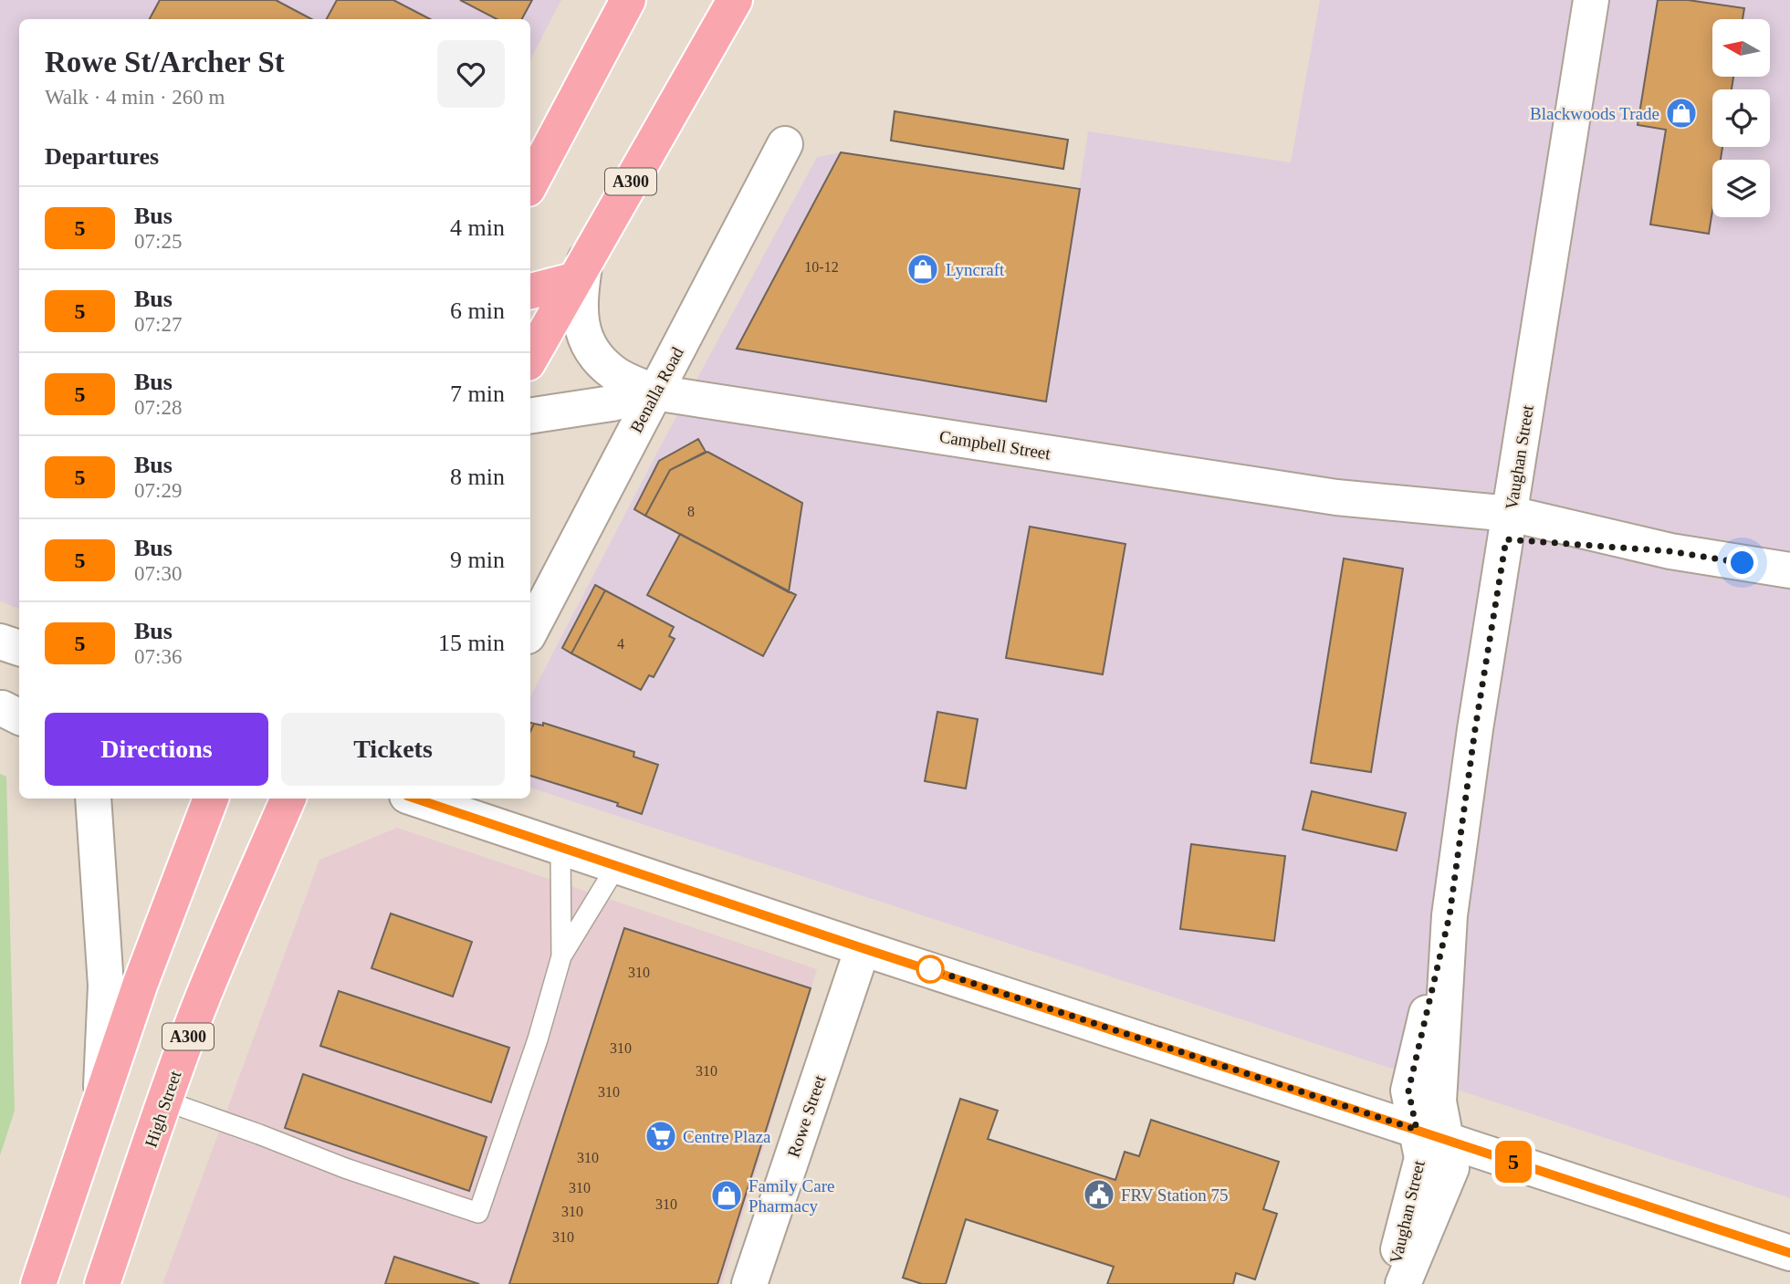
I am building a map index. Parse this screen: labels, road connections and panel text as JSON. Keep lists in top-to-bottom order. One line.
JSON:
{"streets":{"highway":["A300","High Street"],"street":["Benalla Road","Campbell Street","Vaughan Street","Rowe Street"]},"crossings":[["Benalla Road","Campbell Street"],["Campbell Street","Vaughan Street"]],"places":{"shop":["Blackwoods Trade","Lyncraft","Family Care Pharmacy"],"supermarket":["Centre Plaza"],"public building":["FRV Station 75"]},"lines":["bus line 5"],"house_numbers":["10-12","8","4","310","310","310","310","310","310","310","310","310"],"north":"left","page":{"on_map":"5","heading":[["Rowe St/Archer St","Walk · 4 min · 260 m"],"Departures"],"list":[{"mark":"5","name":"Bus","note":"07:25","value":"4 min"},{"mark":"5","name":"Bus","note":"07:27","value":"6 min"},{"mark":"5","name":"Bus","note":"07:28","value":"7 min"},{"mark":"5","name":"Bus","note":"07:29","value":"8 min"},{"mark":"5","name":"Bus","note":"07:30","value":"9 min"},{"mark":"5","name":"Bus","note":"07:36","value":"15 min"}],"buttons":["Directions","Tickets"]}}
